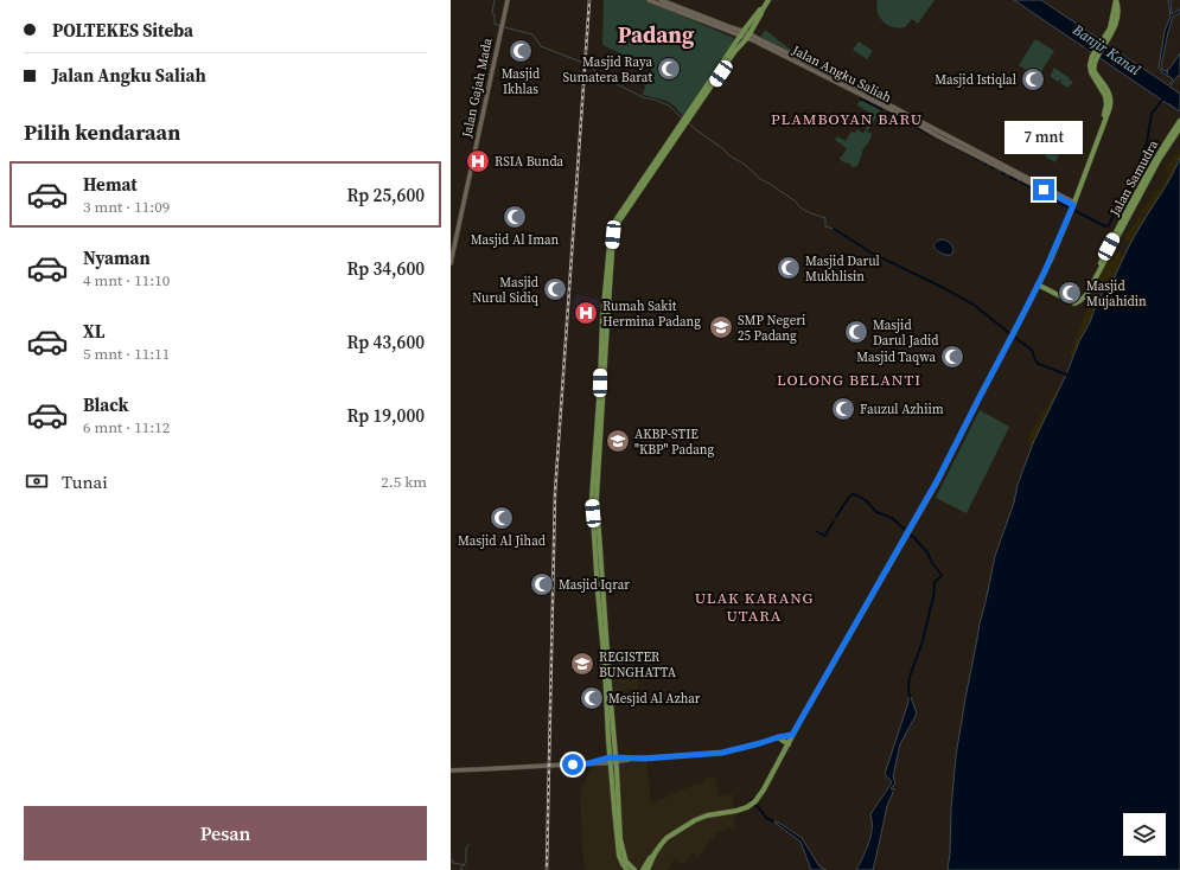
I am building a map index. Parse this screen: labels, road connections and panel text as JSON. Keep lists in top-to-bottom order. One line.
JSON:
{"streets":{"main road":["Jalan Angku Saliah","Jalan Gajah Mada","Jalan Samudra"]},"districts":["Padang","PLAMBOYAN BARU","LOLONG BELANTI","ULAK KARANG UTARA"],"water":["Banjir Kanal"],"places":{"mosque":["Masjid Ikhlas","Masjid Raya Sumatera Barat","Masjid Istiqlal","Masjid Al Iman","Masjid Darul Mukhlisin","Masjid Nurul Sidiq","Masjid Mujahidin","Masjid Darul Jadid","Masjid Taqwa","Fauzul Azhiim","Masjid Al Jihad","Masjid Iqrar","Mesjid Al Azhar"],"hospital":["RSIA Bunda","Rumah Sakit Hermina Padang"],"school or university":["SMP Negeri 25 Padang","AKBP-STIE \"KBP\" Padang","REGISTER BUNGHATTA"]},"page":{"banner":["POLTEKES Siteba","Jalan Angku Saliah"],"heading":"Pilih kendaraan","bubble":"7 mnt","list":[{"name":"Hemat","note":"3 mnt · 11:09","value":"Rp 25,600"},{"name":"Nyaman","note":"4 mnt · 11:10","value":"Rp 34,600"},{"name":"XL","note":"5 mnt · 11:11","value":"Rp 43,600"},{"name":"Black","note":"6 mnt · 11:12","value":"Rp 19,000"}],"pay":["Tunai","2.5 km"],"buttons":"Pesan"}}
